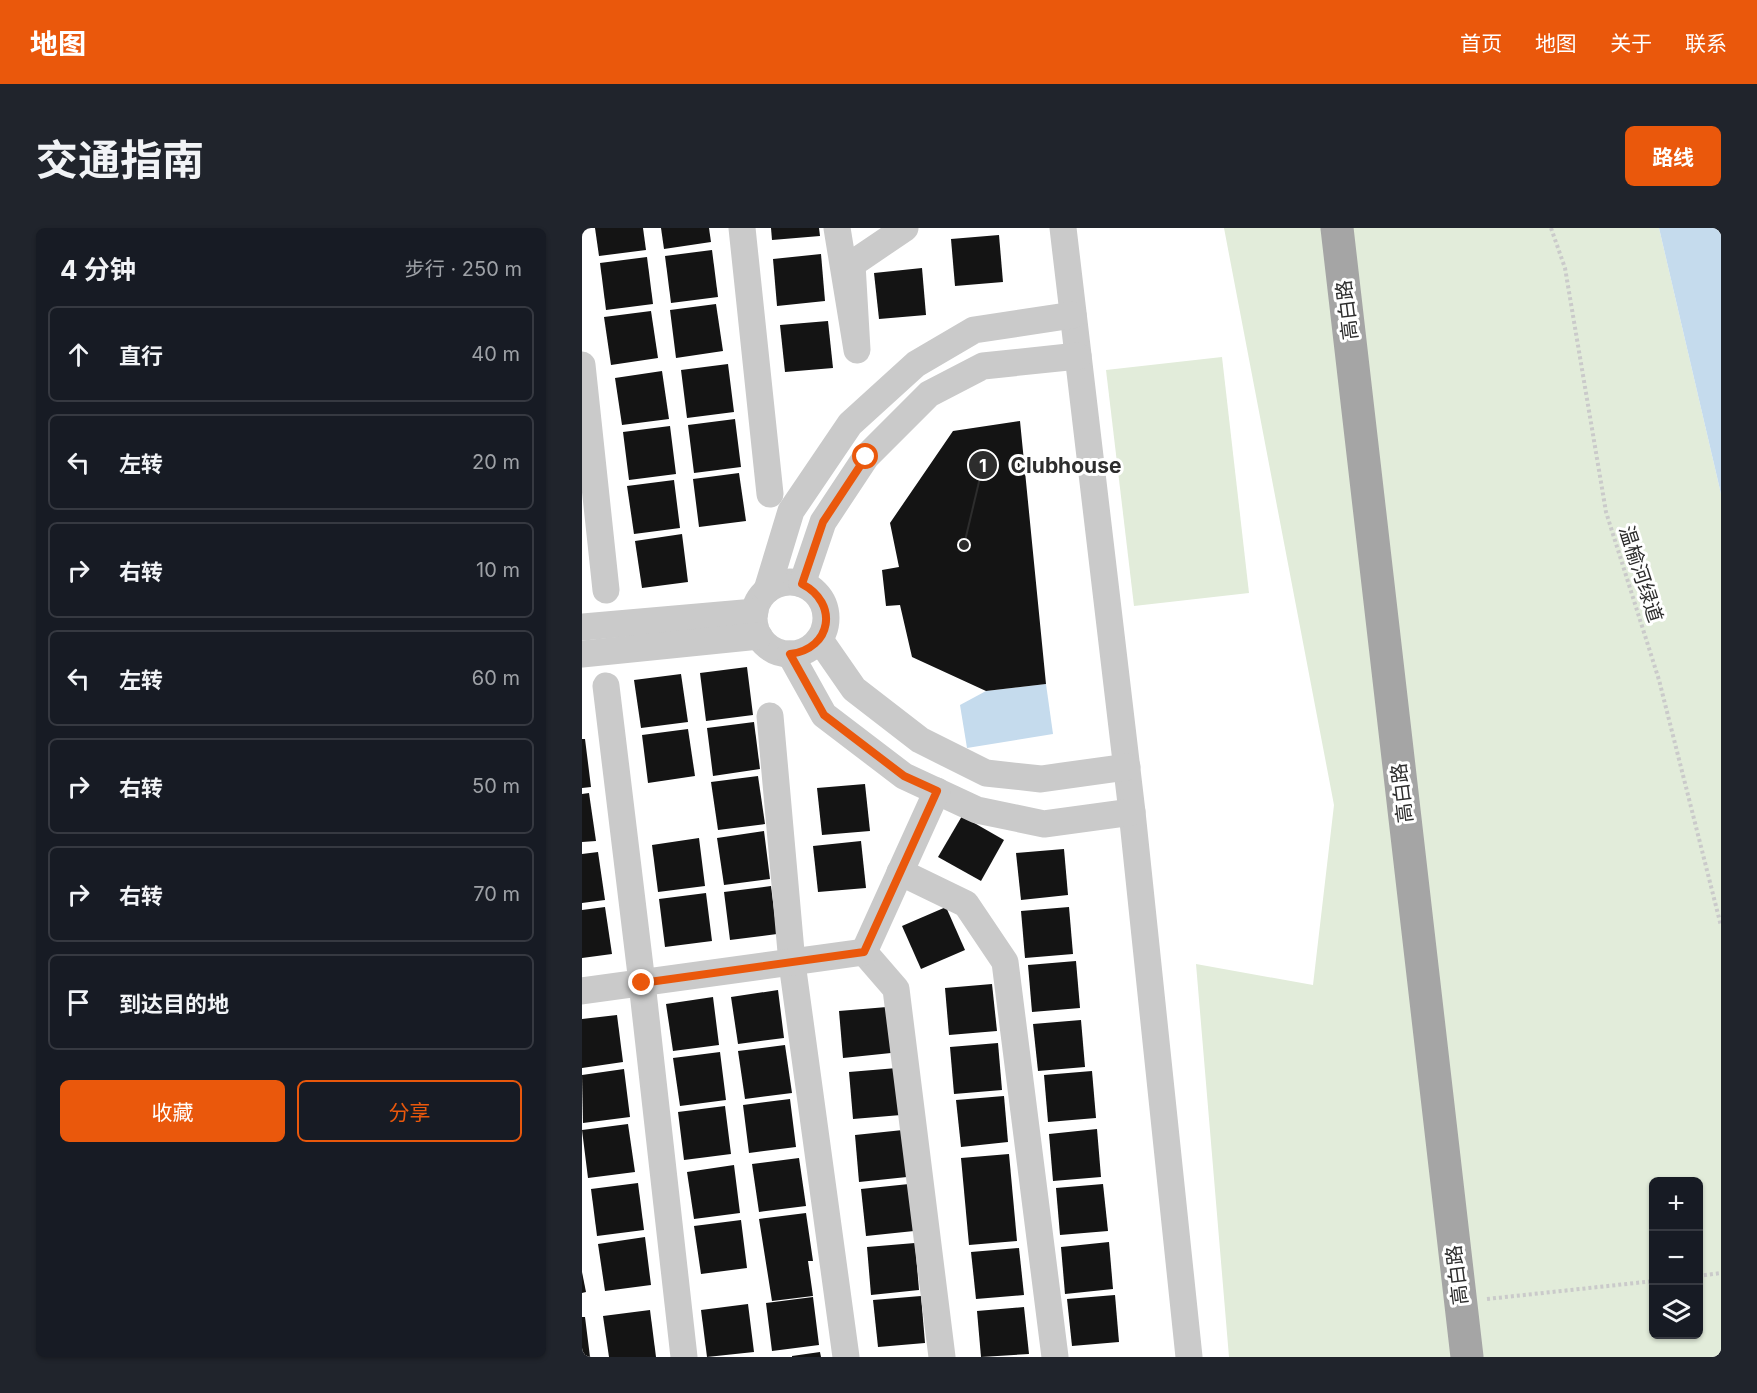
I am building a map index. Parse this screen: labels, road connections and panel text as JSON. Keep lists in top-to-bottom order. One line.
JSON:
{"streets":{"main road":["高白路"],"path":["温榆河绿道"]},"places":["Clubhouse"],"page":{"header":"地图","nav":["首页","地图","关于","联系"],"title":"交通指南","buttons":["路线",["收藏","分享"]],"heading":["4 分钟","步行 · 250 m"],"list":[["直行","40 m"],["左转","20 m"],["右转","10 m"],["左转","60 m"],["右转","50 m"],["右转","70 m"],"到达目的地"],"map_buttons":["+","−"]}}
